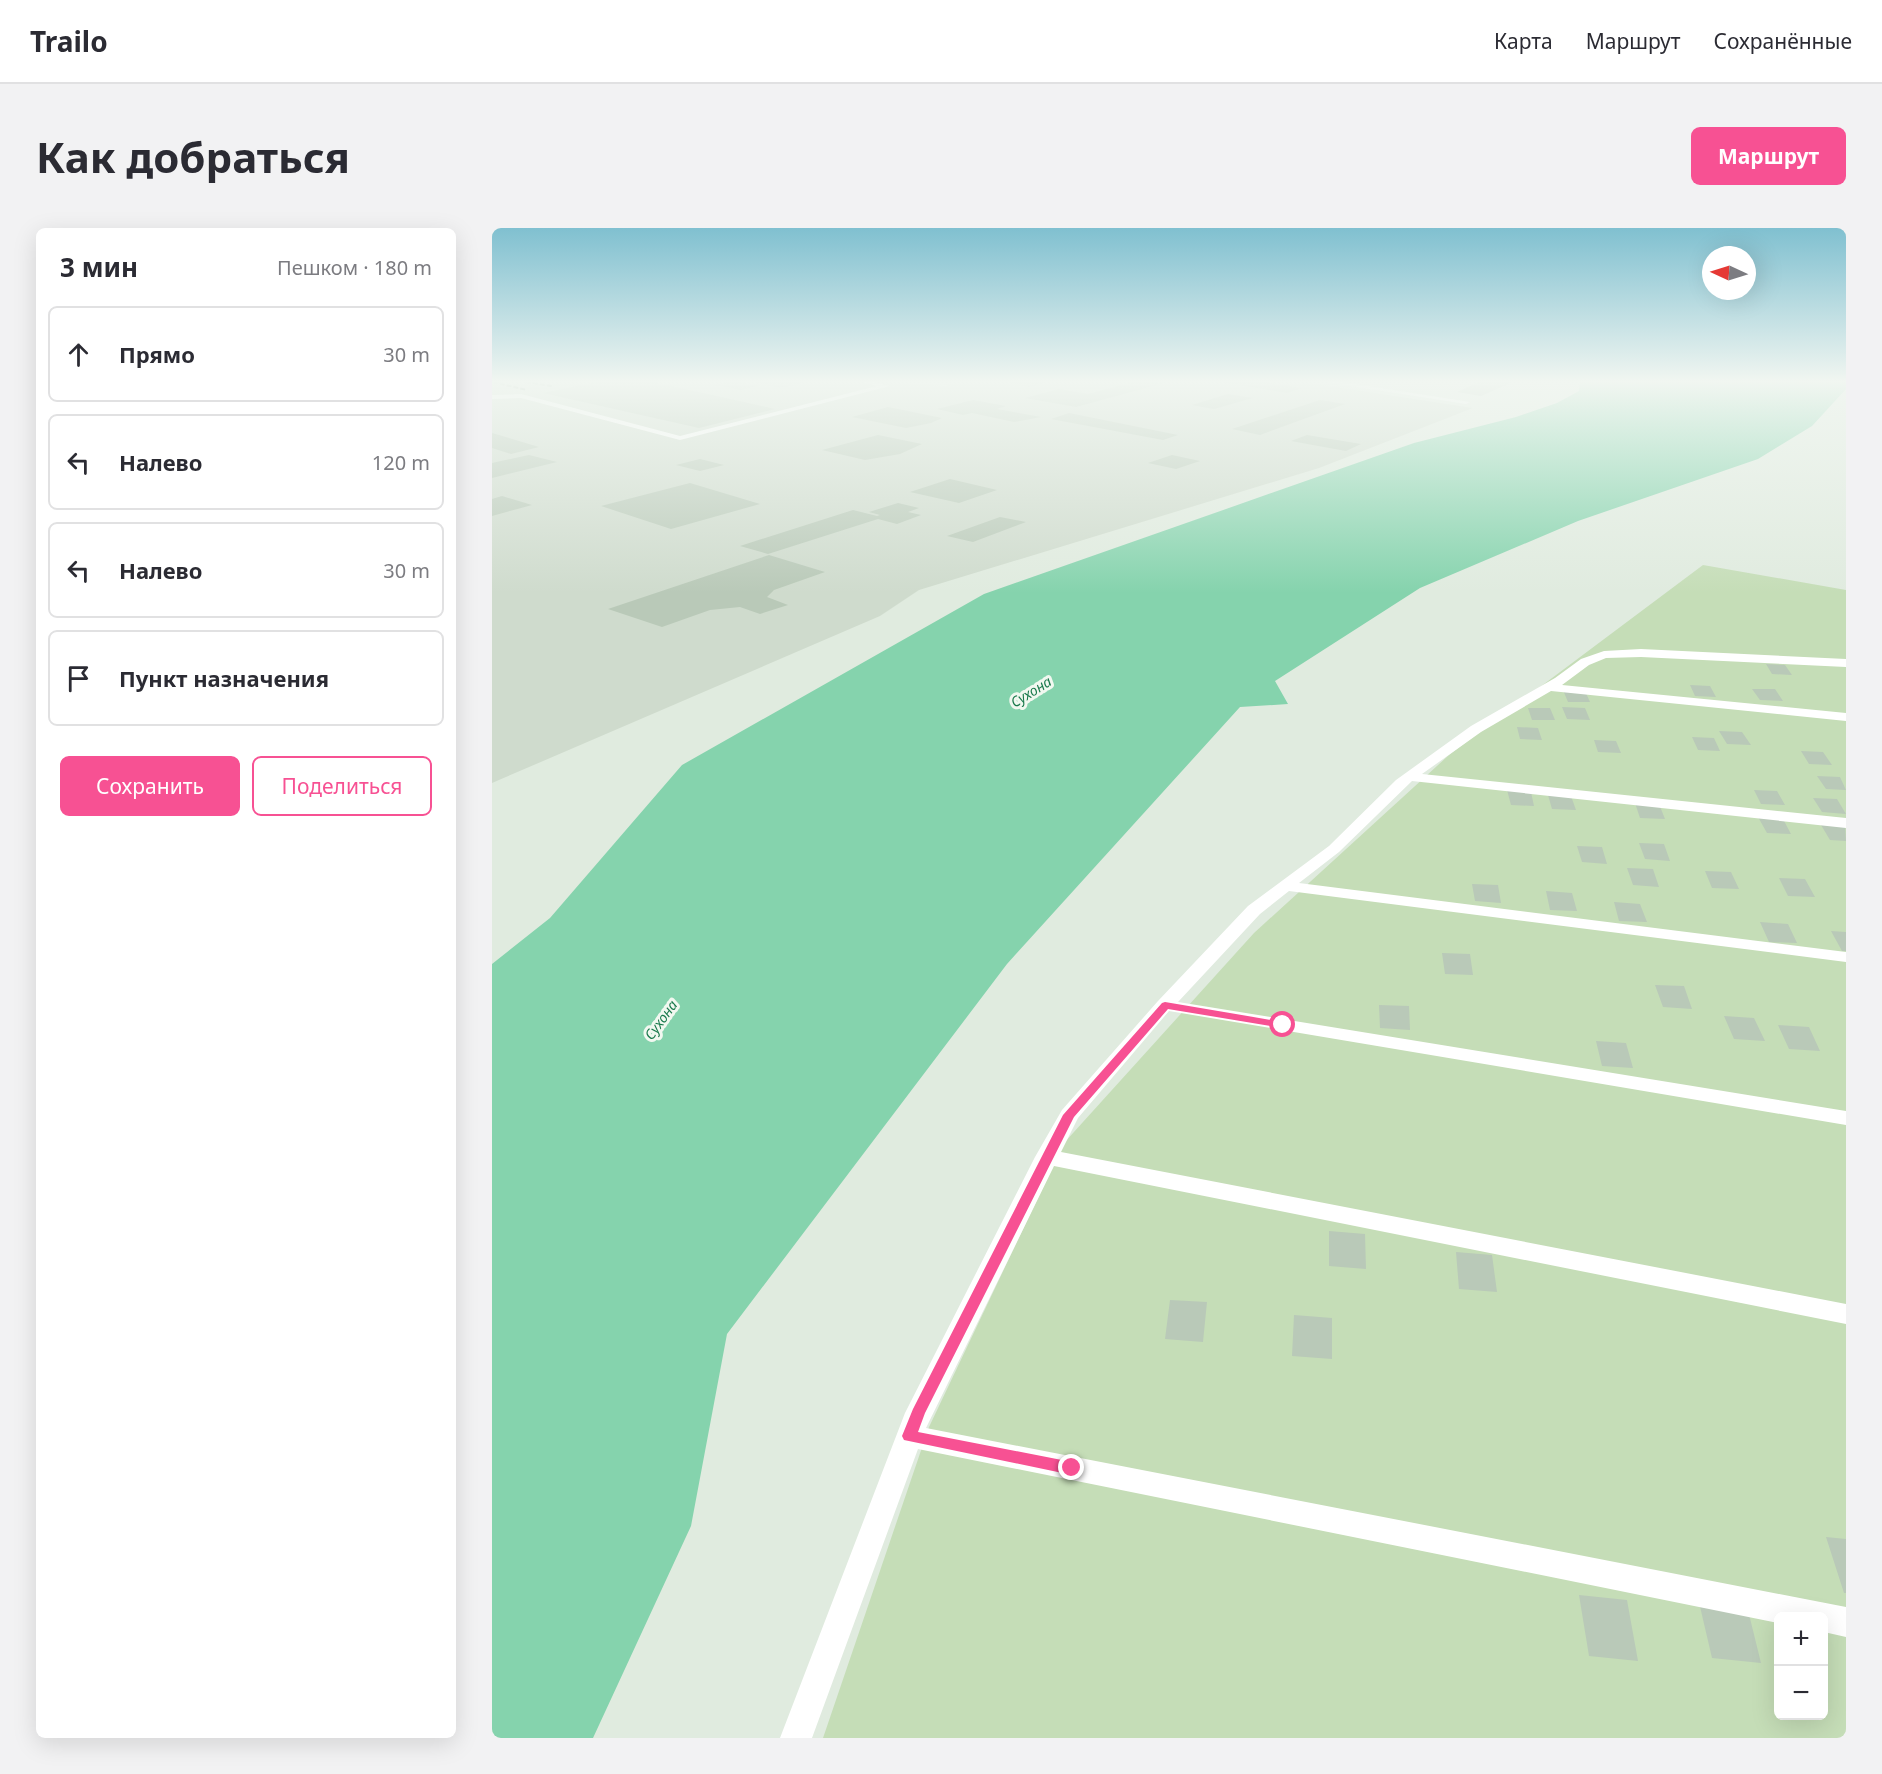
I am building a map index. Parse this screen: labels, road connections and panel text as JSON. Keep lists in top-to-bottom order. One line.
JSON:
{"water":["Сухона"],"north":"left","page":{"header":"Trailo","nav":["Карта","Маршрут","Сохранённые"],"buttons":["Маршрут",["Сохранить","Поделиться"]],"title":"Как добраться","heading":["3 мин","Пешком · 180 m"],"list":[["Прямо","30 m"],["Налево","120 m"],["Налево","30 m"],"Пункт назначения"],"map_buttons":["+","−"]}}
